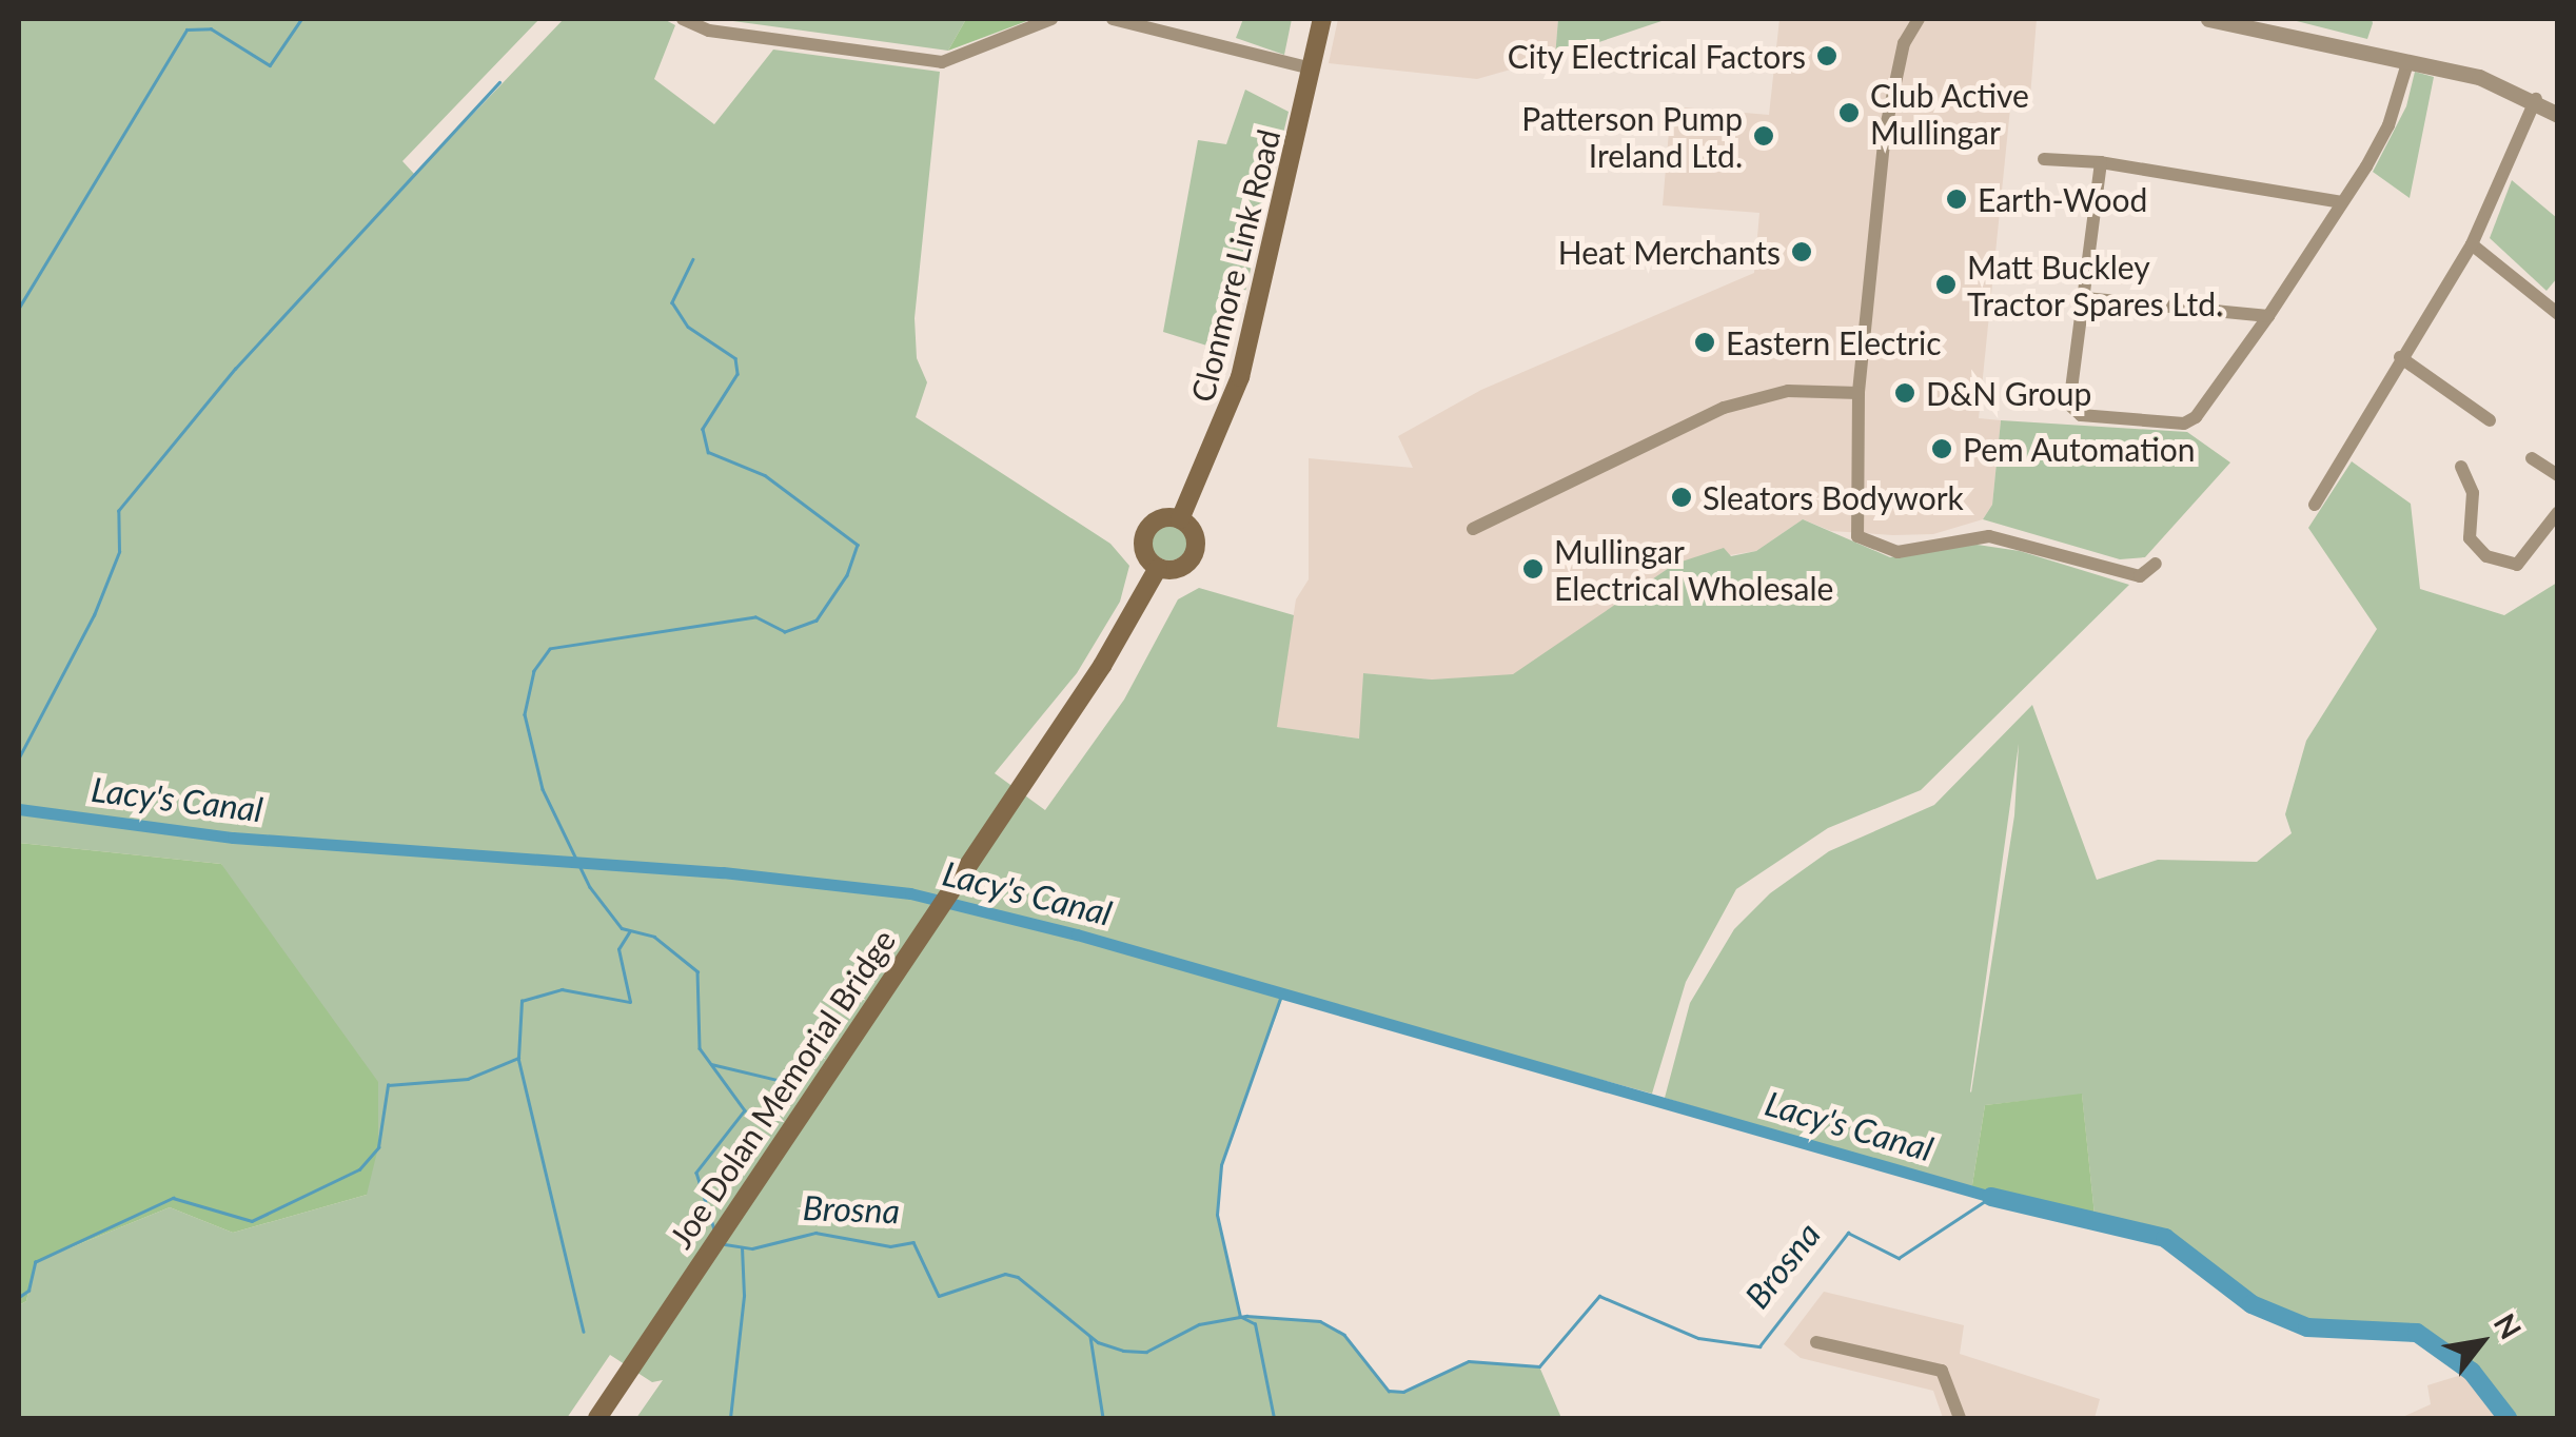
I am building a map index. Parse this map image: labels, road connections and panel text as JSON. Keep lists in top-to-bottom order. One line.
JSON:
{"streets":{"main road":["Clonmore Link Road","Joe Dolan Memorial Bridge"]},"crossings":[["Clonmore Link Road","Joe Dolan Memorial Bridge"]],"water":["Lacy's Canal","Brosna"],"places":["City Electrical Factors","Club Active Mullingar","Patterson Pump Ireland Ltd.","Earth-Wood","Heat Merchants","Matt Buckley Tractor Spares Ltd.","Eastern Electric","D&N Group","Pem Automation","Sleators Bodywork","Mullingar Electrical Wholesale"],"north":"top right"}
